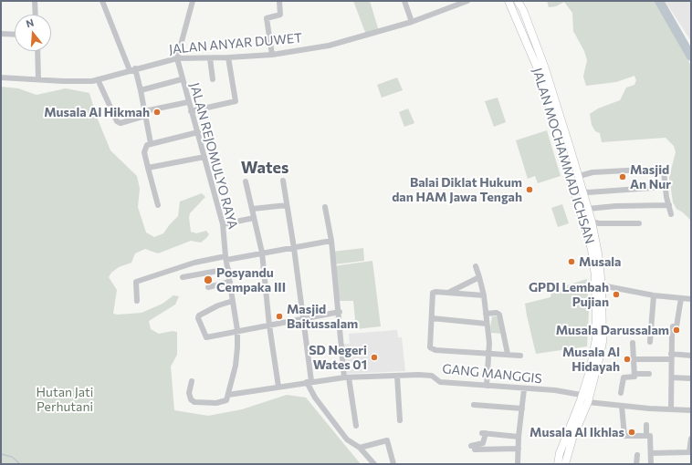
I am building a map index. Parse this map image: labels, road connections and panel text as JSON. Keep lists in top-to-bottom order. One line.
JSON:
{"streets":{"main road":["JALAN MOCHAMMAD ICHSAN"],"street":["JALAN ANYAR DUWET","JALAN REJOMULYO RAYA","GANG MANGGIS"]},"crossings":[["JALAN ANYAR DUWET","JALAN REJOMULYO RAYA"],["JALAN REJOMULYO RAYA","GANG MANGGIS"],["JALAN MOCHAMMAD ICHSAN","GANG MANGGIS"]],"districts":["Wates"],"parks":["Hutan Jati Perhutani"],"places":["Musala Al Hikmah","Masjid An Nur","Balai Diklat Hukum dan HAM Jawa Tengah","Musala","Posyandu Cempaka III","GPDI Lembah Pujian","Masjid Baitussalam","Musala Darussalam","SD Negeri Wates 01","Musala Al Hidayah","Musala Al Ikhlas"],"north":"top"}
